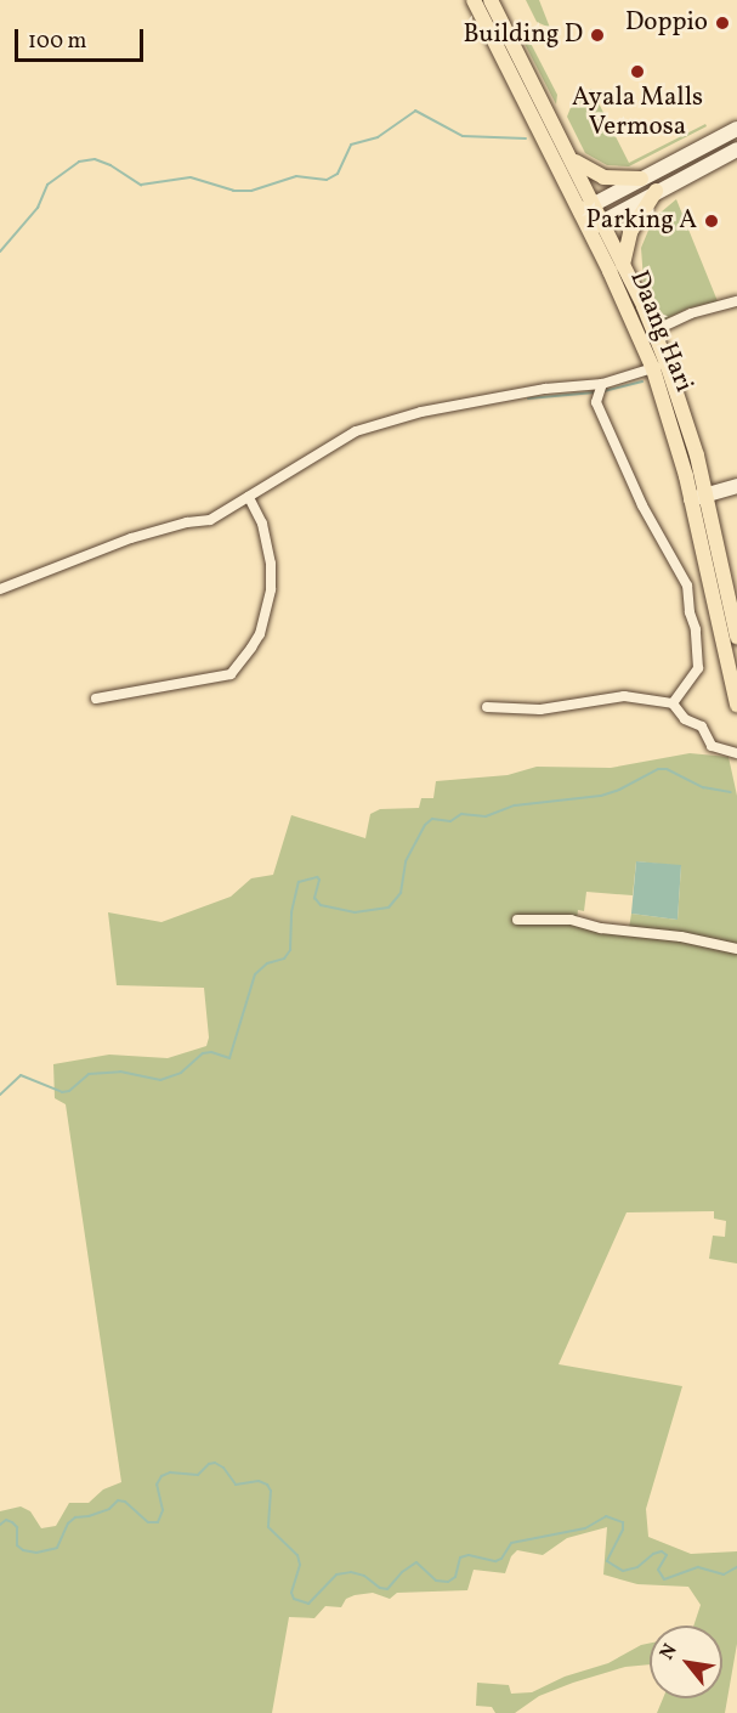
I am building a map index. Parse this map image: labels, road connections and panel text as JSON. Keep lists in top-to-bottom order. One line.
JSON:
{"streets":{"main road":["Daang Hari"]},"places":["Doppio","Building D","Ayala Malls Vermosa","Parking A"],"scale_bar":"100 m","north":"top left"}
